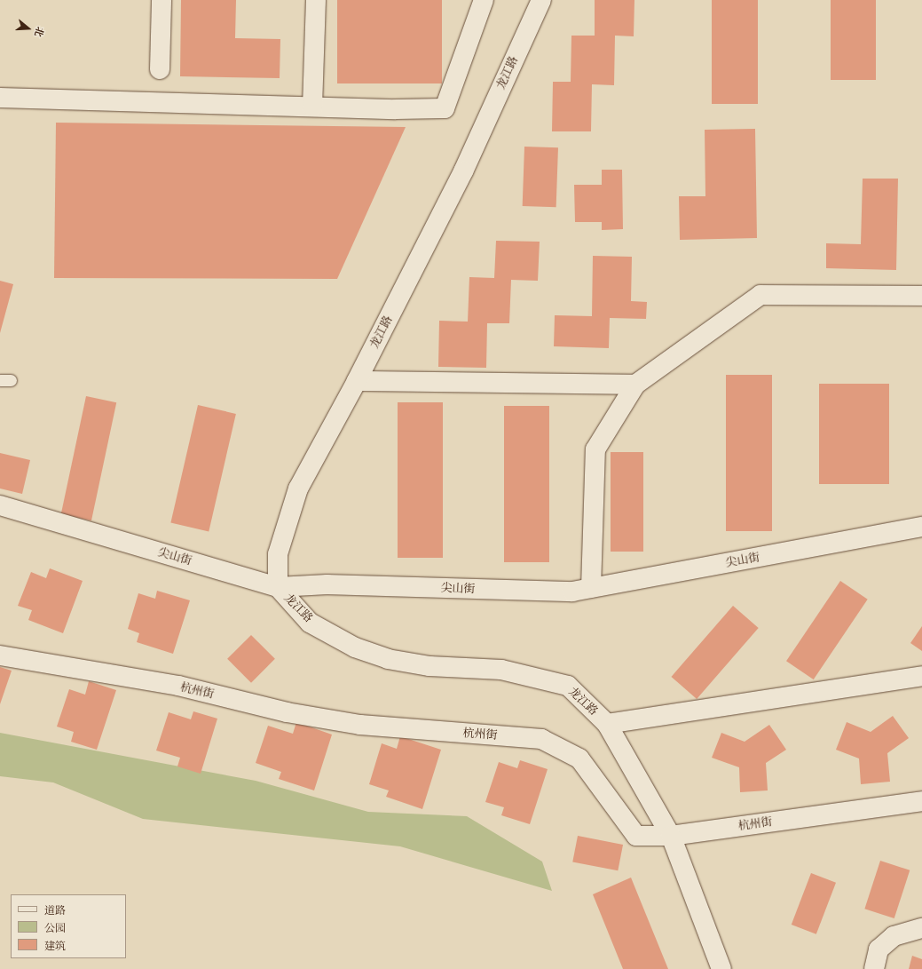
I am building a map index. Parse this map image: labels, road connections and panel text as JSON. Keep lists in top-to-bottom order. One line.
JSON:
{"streets":{"street":["龙江路","尖山街","杭州街"]},"crossings":[["龙江路","尖山街"],["龙江路","杭州街"]],"legend":["道路","公园","建筑"],"north":"right"}
